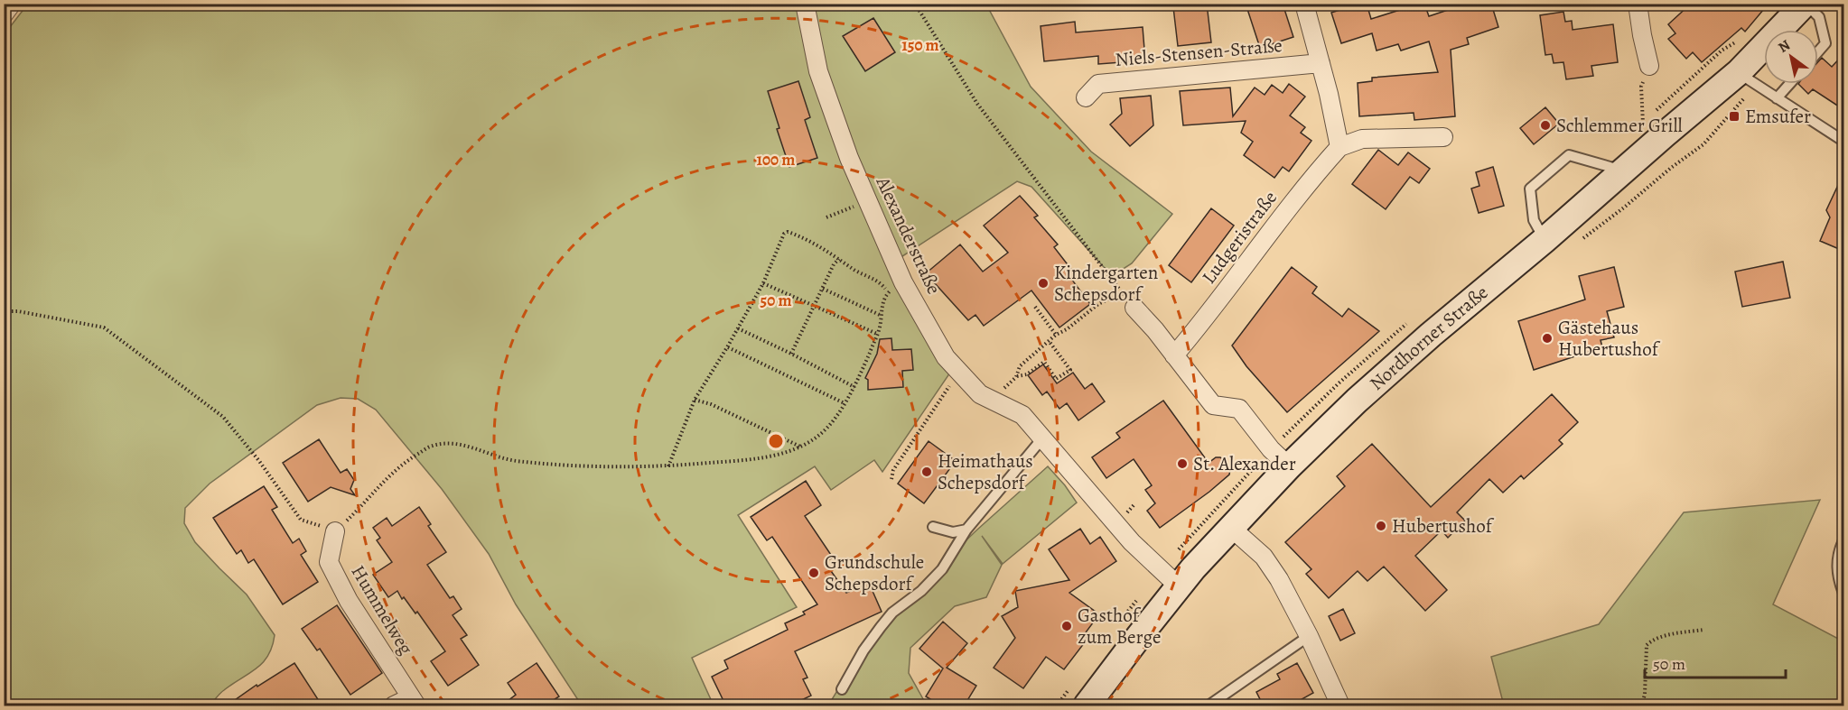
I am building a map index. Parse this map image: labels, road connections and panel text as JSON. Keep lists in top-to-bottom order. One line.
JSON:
{"streets":{"main road":["Nordhorner Straße"],"street":["Niels-Stensen-Straße","Alexanderstraße","Ludgeristraße","Hummelweg"]},"crossings":[["Alexanderstraße","Nordhorner Straße"]],"places":{"transit":["Emsufer"],"other":["Schlemmer Grill","Kindergarten Schepsdorf","Gästehaus Hubertushof","St. Alexander","Heimathaus Schepsdorf","Hubertushof","Grundschule Schepsdorf","Gasthof zum Berge"]},"scale_bar":"50 m","north":"top left","rings":["150 m","100 m","50 m"]}
